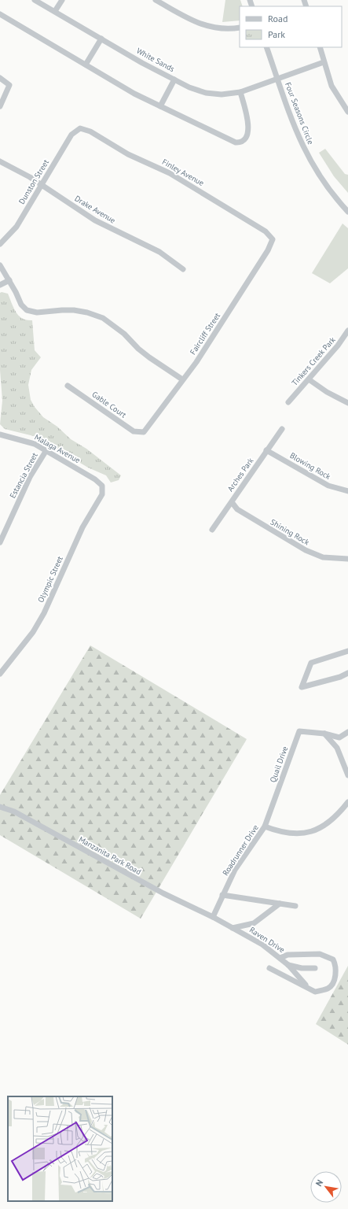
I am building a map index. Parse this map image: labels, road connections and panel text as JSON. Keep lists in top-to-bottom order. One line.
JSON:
{"streets":{"street":["White Sands","Four Seasons Circle","Finley Avenue","Dunston Street","Drake Avenue","Faircliff Street","Tinkers Creek Park","Gable Court","Malaga Avenue","Blowing Rock","Arches Park","Estancia Street","Shining Rock","Olympic Street","Quail Drive","Roadrunner Drive","Manzanita Park Road","Raven Drive"]},"crossings":[["White Sands","Four Seasons Circle"],["Finley Avenue","Dunston Street"],["Finley Avenue","Faircliff Street"],["Dunston Street","Drake Avenue"],["Faircliff Street","Gable Court"],["Malaga Avenue","Estancia Street"],["Malaga Avenue","Olympic Street"],["Blowing Rock","Arches Park"],["Arches Park","Shining Rock"],["Quail Drive","Roadrunner Drive"],["Roadrunner Drive","Manzanita Park Road"],["Roadrunner Drive","Raven Drive"],["Manzanita Park Road","Raven Drive"]],"legend":["Road","Park"],"north":"top left"}
